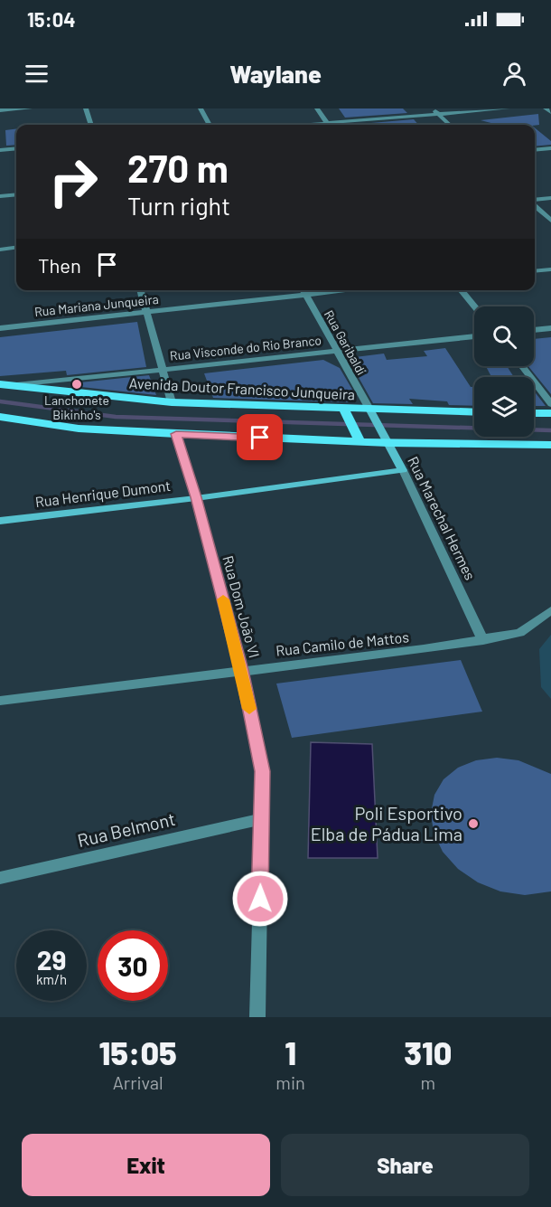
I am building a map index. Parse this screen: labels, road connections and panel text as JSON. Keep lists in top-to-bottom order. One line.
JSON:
{"streets":{"main road":["Avenida Doutor Francisco Junqueira"],"street":["Rua Mariana Junqueira","Rua Garibaldi","Rua Visconde do Rio Branco","Rua Henrique Dumont","Rua Marechal Hermes","Rua Dom João VI","Rua Camilo de Mattos","Rua Belmont"]},"crossings":[["Rua Mariana Junqueira","Rua Garibaldi"],["Rua Garibaldi","Rua Visconde do Rio Branco"],["Rua Garibaldi","Avenida Doutor Francisco Junqueira"],["Rua Garibaldi","Rua Marechal Hermes"],["Rua Visconde do Rio Branco","Avenida Doutor Francisco Junqueira"],["Avenida Doutor Francisco Junqueira","Rua Marechal Hermes"],["Rua Henrique Dumont","Rua Marechal Hermes"],["Rua Henrique Dumont","Rua Dom João VI"],["Rua Marechal Hermes","Rua Camilo de Mattos"],["Rua Dom João VI","Rua Camilo de Mattos"],["Rua Dom João VI","Rua Belmont"]],"places":["Lanchonete Bikinho's","Poli Esportivo Elba de Pádua Lima"],"page":{"status":"15:04","header":"Waylane","turn":["270 m","Turn right"],"then":"Then","speed":"29 km/h","limit":"30","eta":["15:05","Arrival","1","min","310","m"],"buttons":["Exit","Share"]}}
